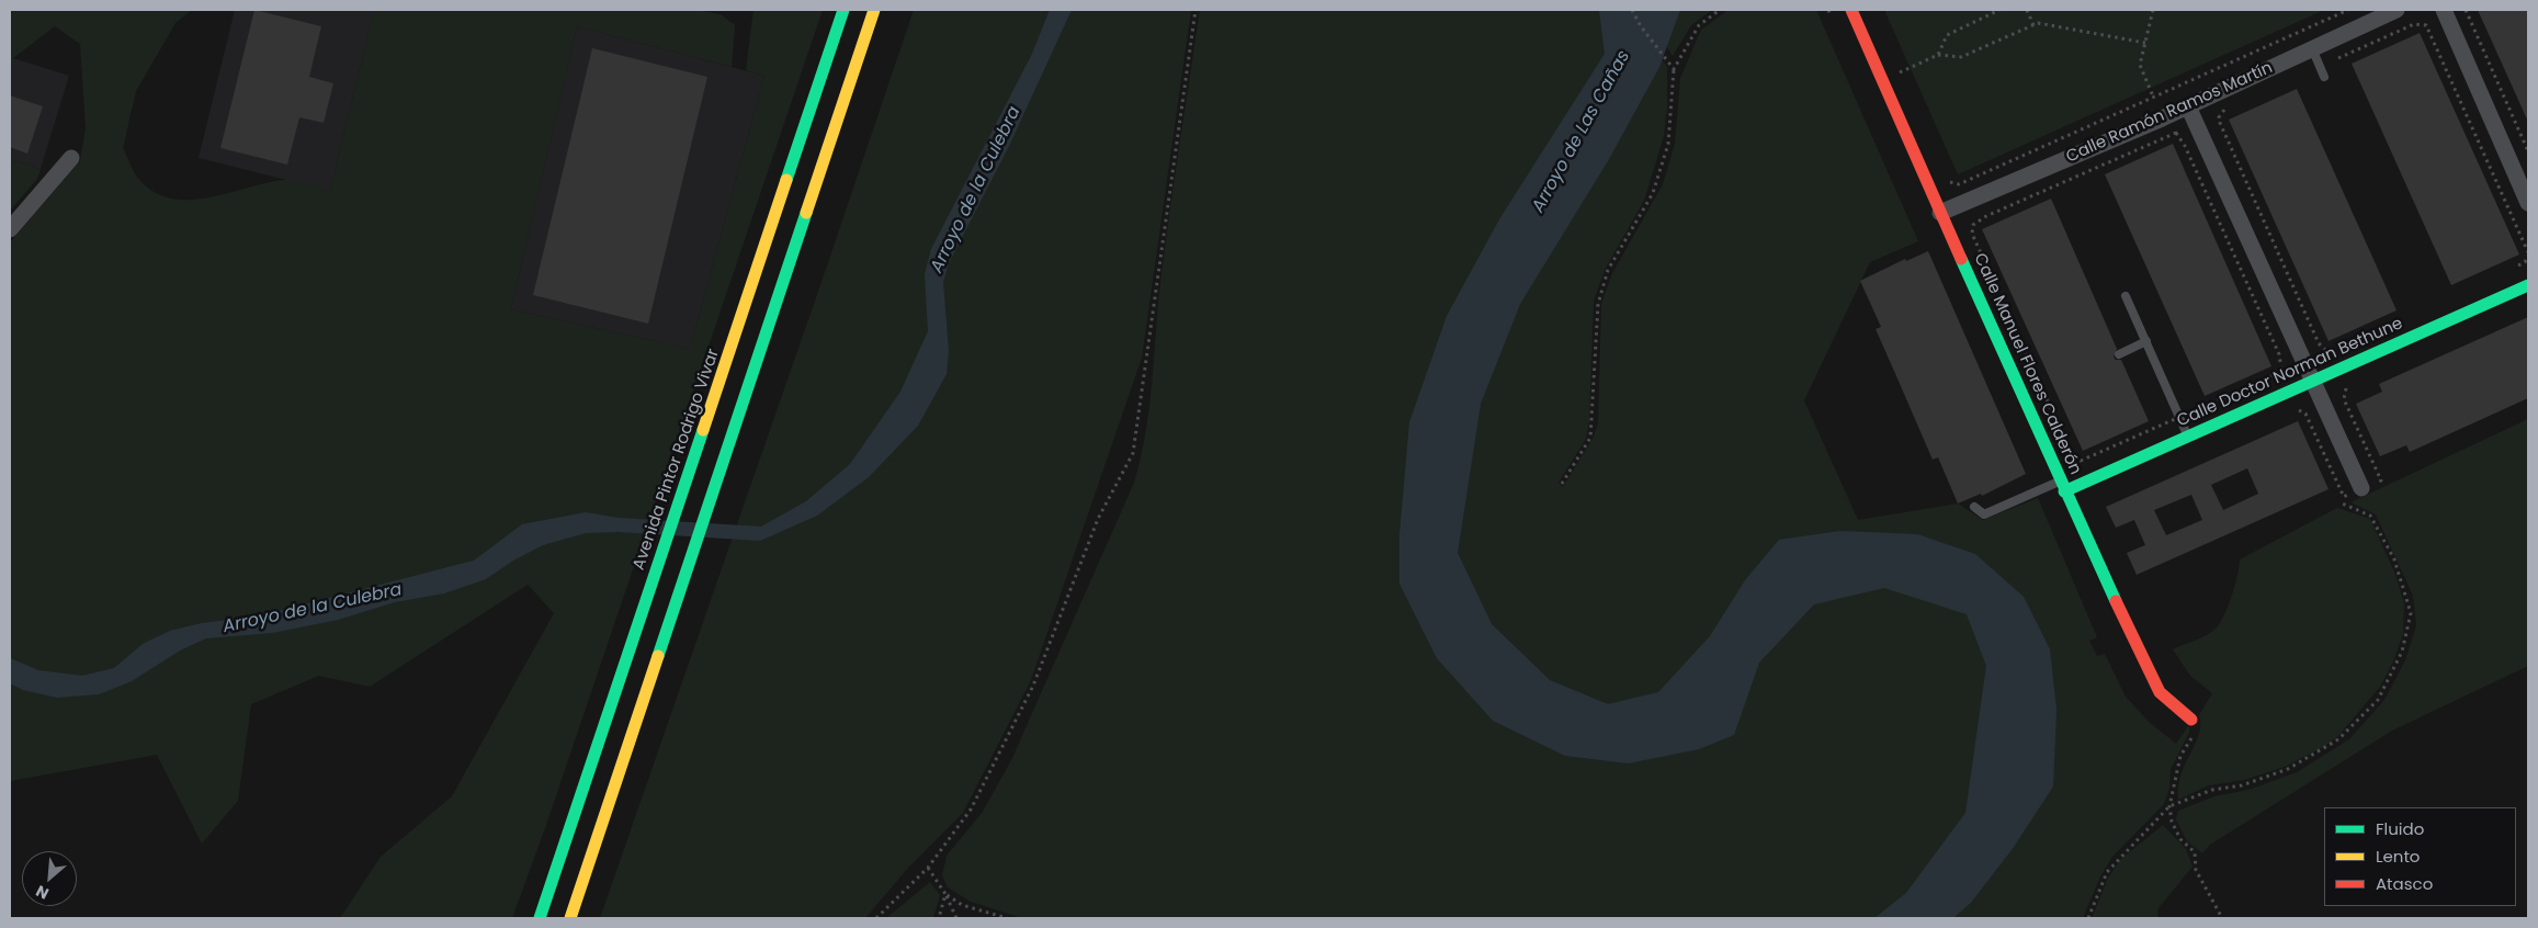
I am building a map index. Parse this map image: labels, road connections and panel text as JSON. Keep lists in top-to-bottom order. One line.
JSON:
{"streets":{"main road":["Calle Manuel Flores Calderón","Calle Doctor Norman Bethune","Avenida Pintor Rodrigo Vivar"],"street":["Calle Ramón Ramos Martín"]},"crossings":[["Calle Ramón Ramos Martín","Calle Manuel Flores Calderón"],["Calle Manuel Flores Calderón","Calle Doctor Norman Bethune"]],"water":["Arroyo de Las Cañas","Arroyo de la Culebra"],"legend":["Fluido","Lento","Atasco"],"north":"bottom left"}
